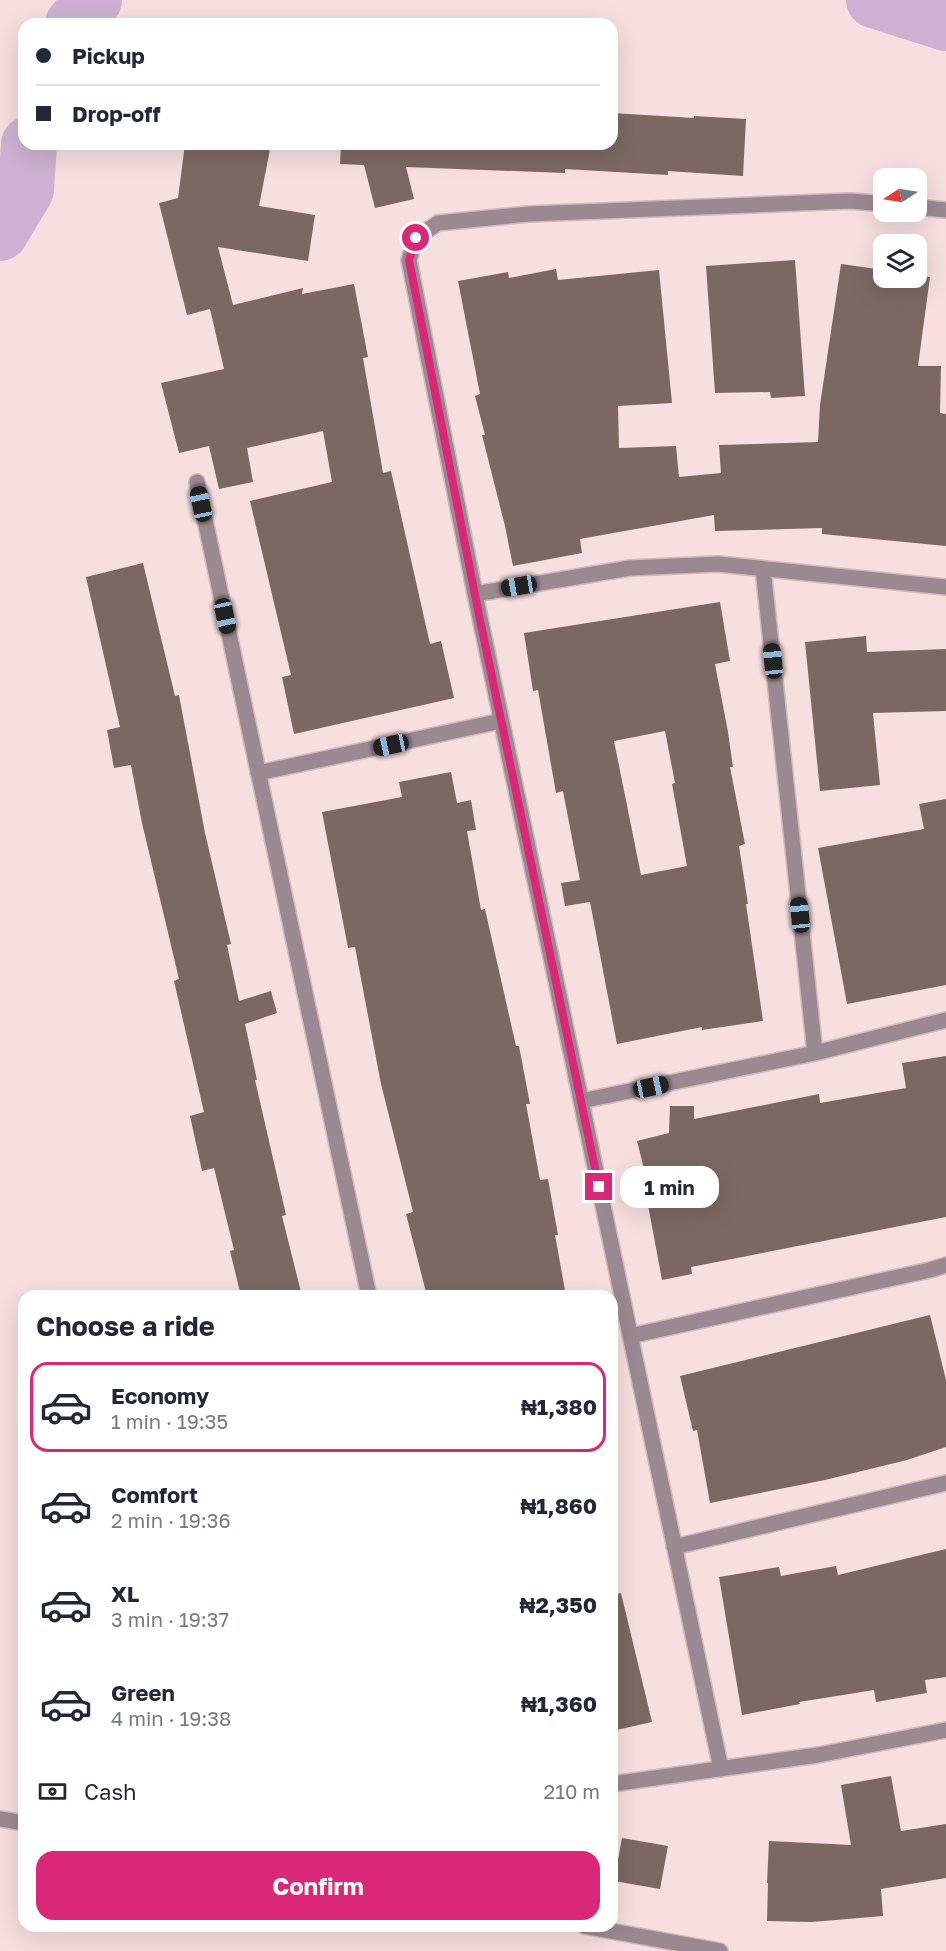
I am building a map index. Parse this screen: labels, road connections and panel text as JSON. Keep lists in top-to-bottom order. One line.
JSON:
{"north":"left","page":{"banner":["Pickup","Drop-off"],"bubble":"1 min","heading":"Choose a ride","list":[{"name":"Economy","note":"1 min · 19:35","value":"₦1,380"},{"name":"Comfort","note":"2 min · 19:36","value":"₦1,860"},{"name":"XL","note":"3 min · 19:37","value":"₦2,350"},{"name":"Green","note":"4 min · 19:38","value":"₦1,360"}],"pay":["Cash","210 m"],"buttons":"Confirm"}}
